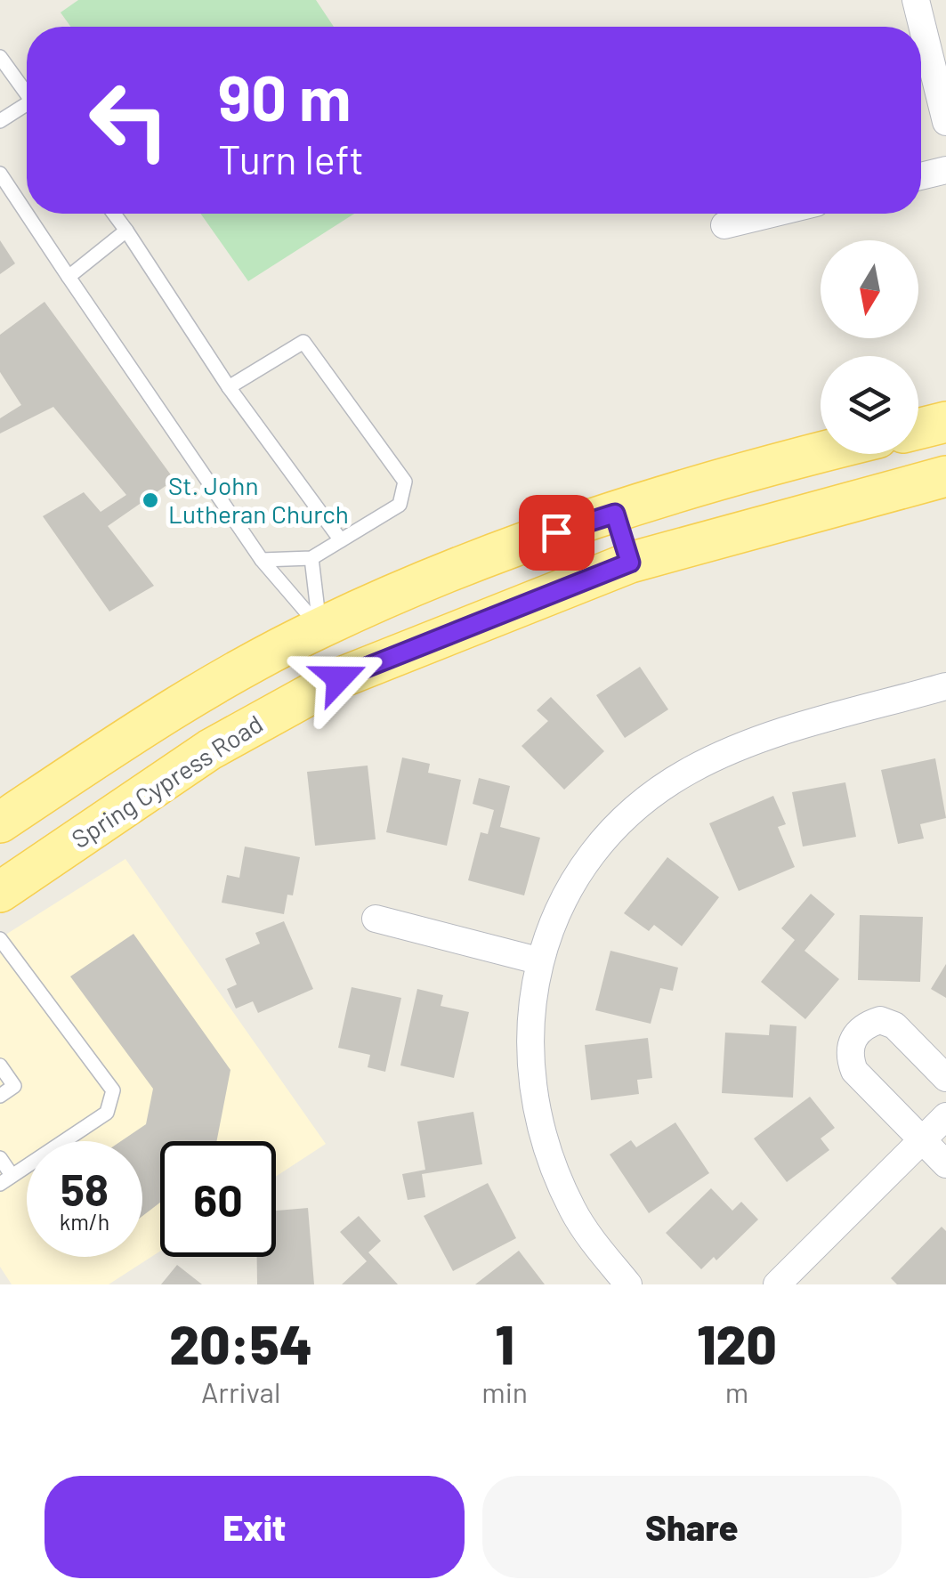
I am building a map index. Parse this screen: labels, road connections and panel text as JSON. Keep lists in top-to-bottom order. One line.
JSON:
{"streets":{"main road":["Spring Cypress Road"]},"places":["St. John Lutheran Church"],"north":"bottom","page":{"turn":["90 m","Turn left"],"speed":"58 km/h","limit":"60","eta":["20:54","Arrival","1","min","120","m"],"buttons":["Exit","Share"]}}
